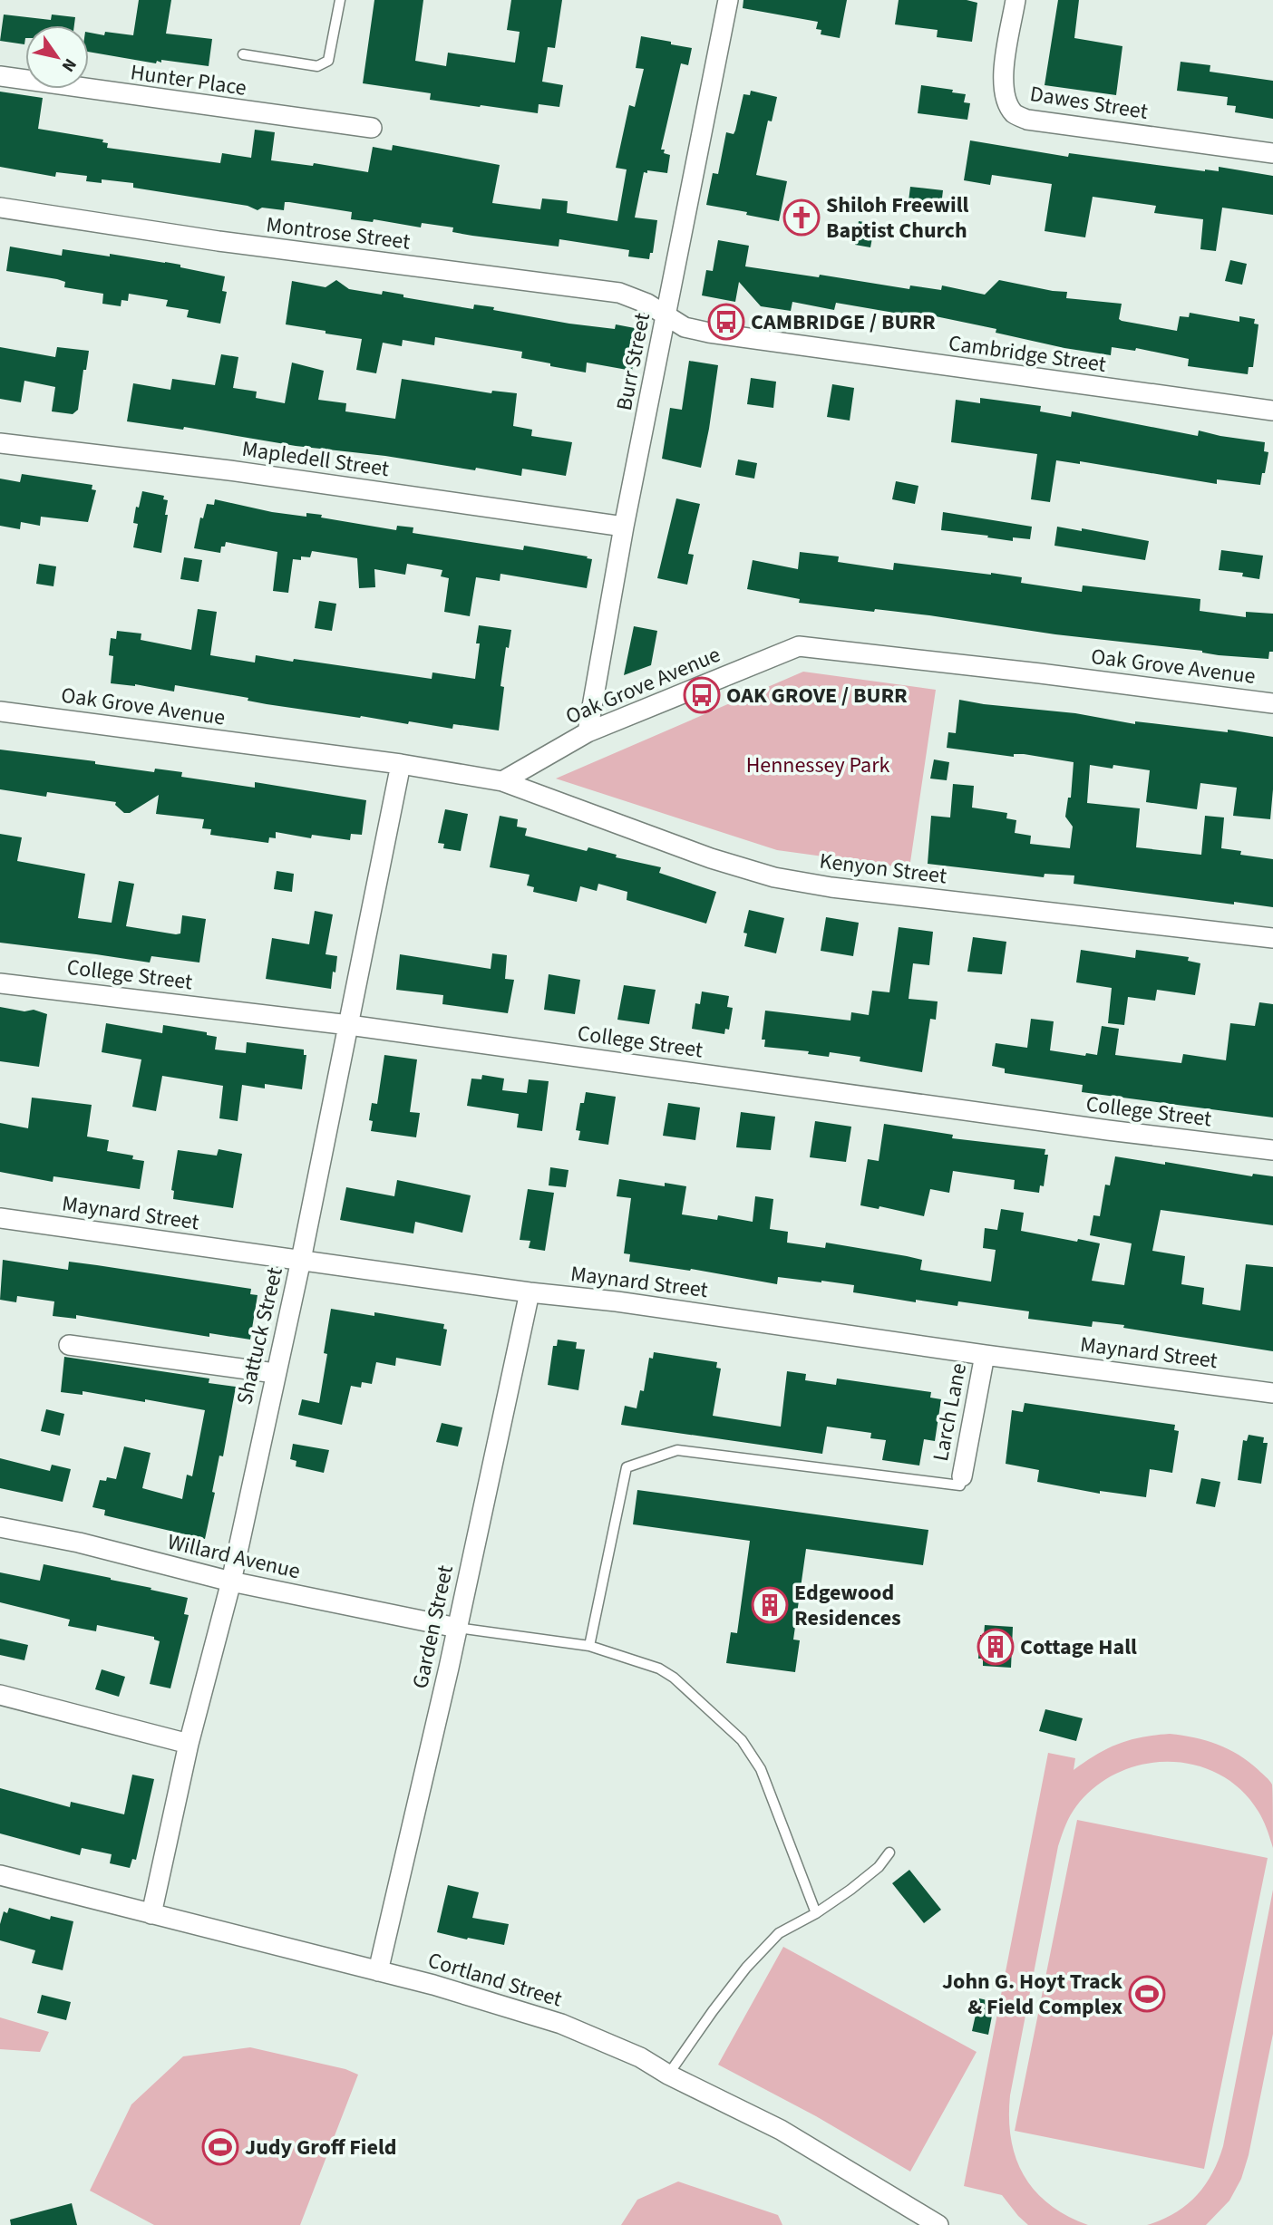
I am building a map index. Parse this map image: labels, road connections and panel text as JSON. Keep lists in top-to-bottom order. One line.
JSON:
{"streets":{"street":["Hunter Place","Dawes Street","Montrose Street","Cambridge Street","Burr Street","Mapledell Street","Oak Grove Avenue","Kenyon Street","College Street","Maynard Street","Shattuck Street","Larch Lane","Willard Avenue","Garden Street","Cortland Street"]},"crossings":[["Montrose Street","Cambridge Street"],["Montrose Street","Burr Street"],["Cambridge Street","Burr Street"],["Burr Street","Mapledell Street"],["Burr Street","Oak Grove Avenue"],["Oak Grove Avenue","Kenyon Street"],["Oak Grove Avenue","Shattuck Street"],["College Street","Shattuck Street"],["Maynard Street","Shattuck Street"],["Maynard Street","Larch Lane"],["Maynard Street","Garden Street"],["Shattuck Street","Willard Avenue"],["Shattuck Street","Cortland Street"],["Willard Avenue","Garden Street"],["Garden Street","Cortland Street"]],"parks":["Hennessey Park"],"places":{"church":["Shiloh Freewill Baptist Church"],"bus stop":["CAMBRIDGE / BURR","OAK GROVE / BURR"],"building":["Edgewood Residences","Cottage Hall"],"sports":["John G. Hoyt Track & Field Complex","Judy Groff Field"]},"north":"bottom right"}
